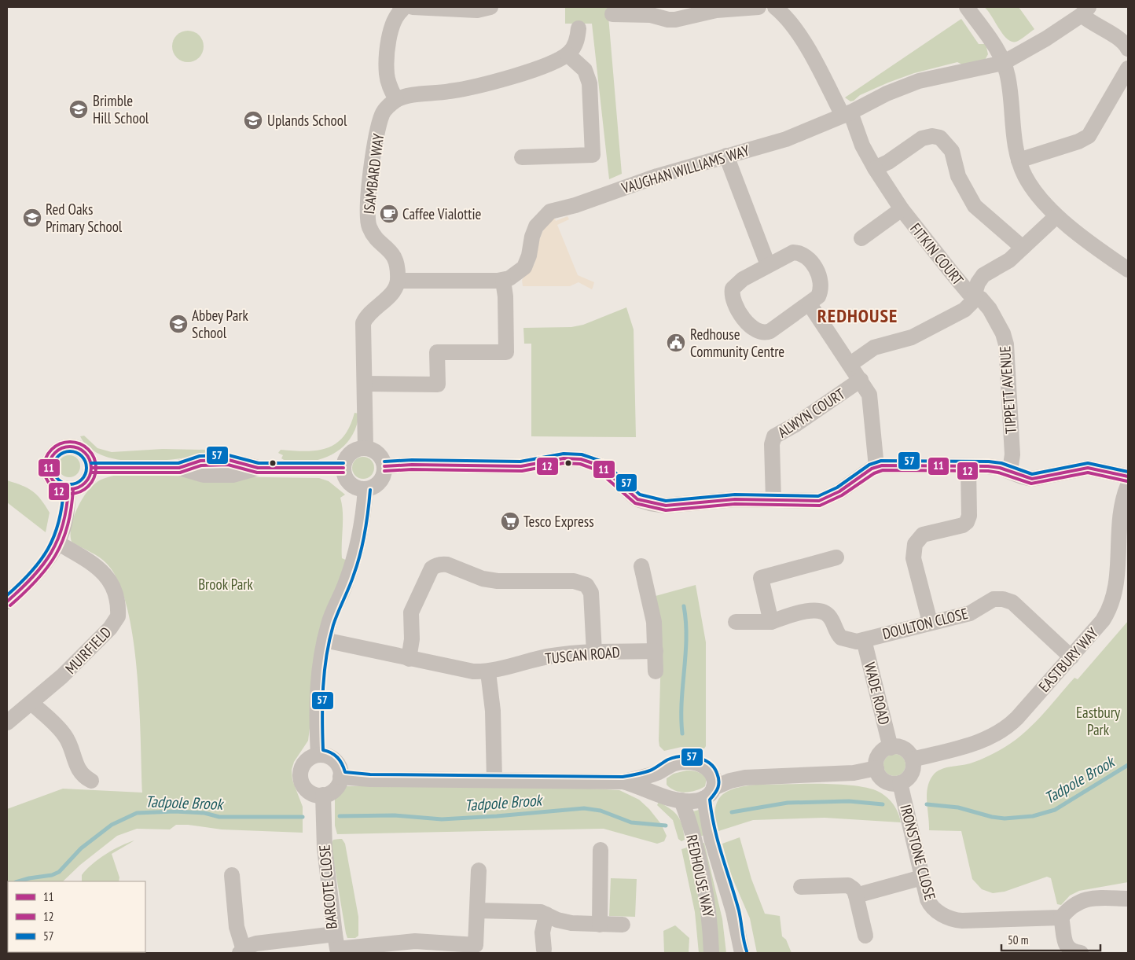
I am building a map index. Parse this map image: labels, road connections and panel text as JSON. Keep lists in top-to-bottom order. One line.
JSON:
{"streets":{"street":["VAUGHAN WILLIAMS WAY","ISAMBARD WAY","FITKIN COURT","TIPPETT AVENUE","ALWYN COURT","DOULTON CLOSE","MUIRFIELD","TUSCAN ROAD","EASTBURY WAY","WADE ROAD","IRONSTONE CLOSE","REDHOUSE WAY","BARCOTE CLOSE"]},"crossings":[["VAUGHAN WILLIAMS WAY","FITKIN COURT"],["FITKIN COURT","TIPPETT AVENUE"],["DOULTON CLOSE","EASTBURY WAY"],["DOULTON CLOSE","WADE ROAD"],["EASTBURY WAY","WADE ROAD"],["EASTBURY WAY","IRONSTONE CLOSE"],["WADE ROAD","IRONSTONE CLOSE"]],"districts":["REDHOUSE"],"water":["Tadpole Brook"],"parks":["Brook Park","Eastbury Park"],"places":{"school or university":["Brimble Hill School","Uplands School","Red Oaks Primary School","Abbey Park School"],"cafe":["Caffee Vialottie"],"public building":["Redhouse Community Centre"],"supermarket":["Tesco Express"]},"lines":["transit line 12","transit line 11","transit line 57"],"legend":["11","12","57"],"scale_bar":"50 m"}
